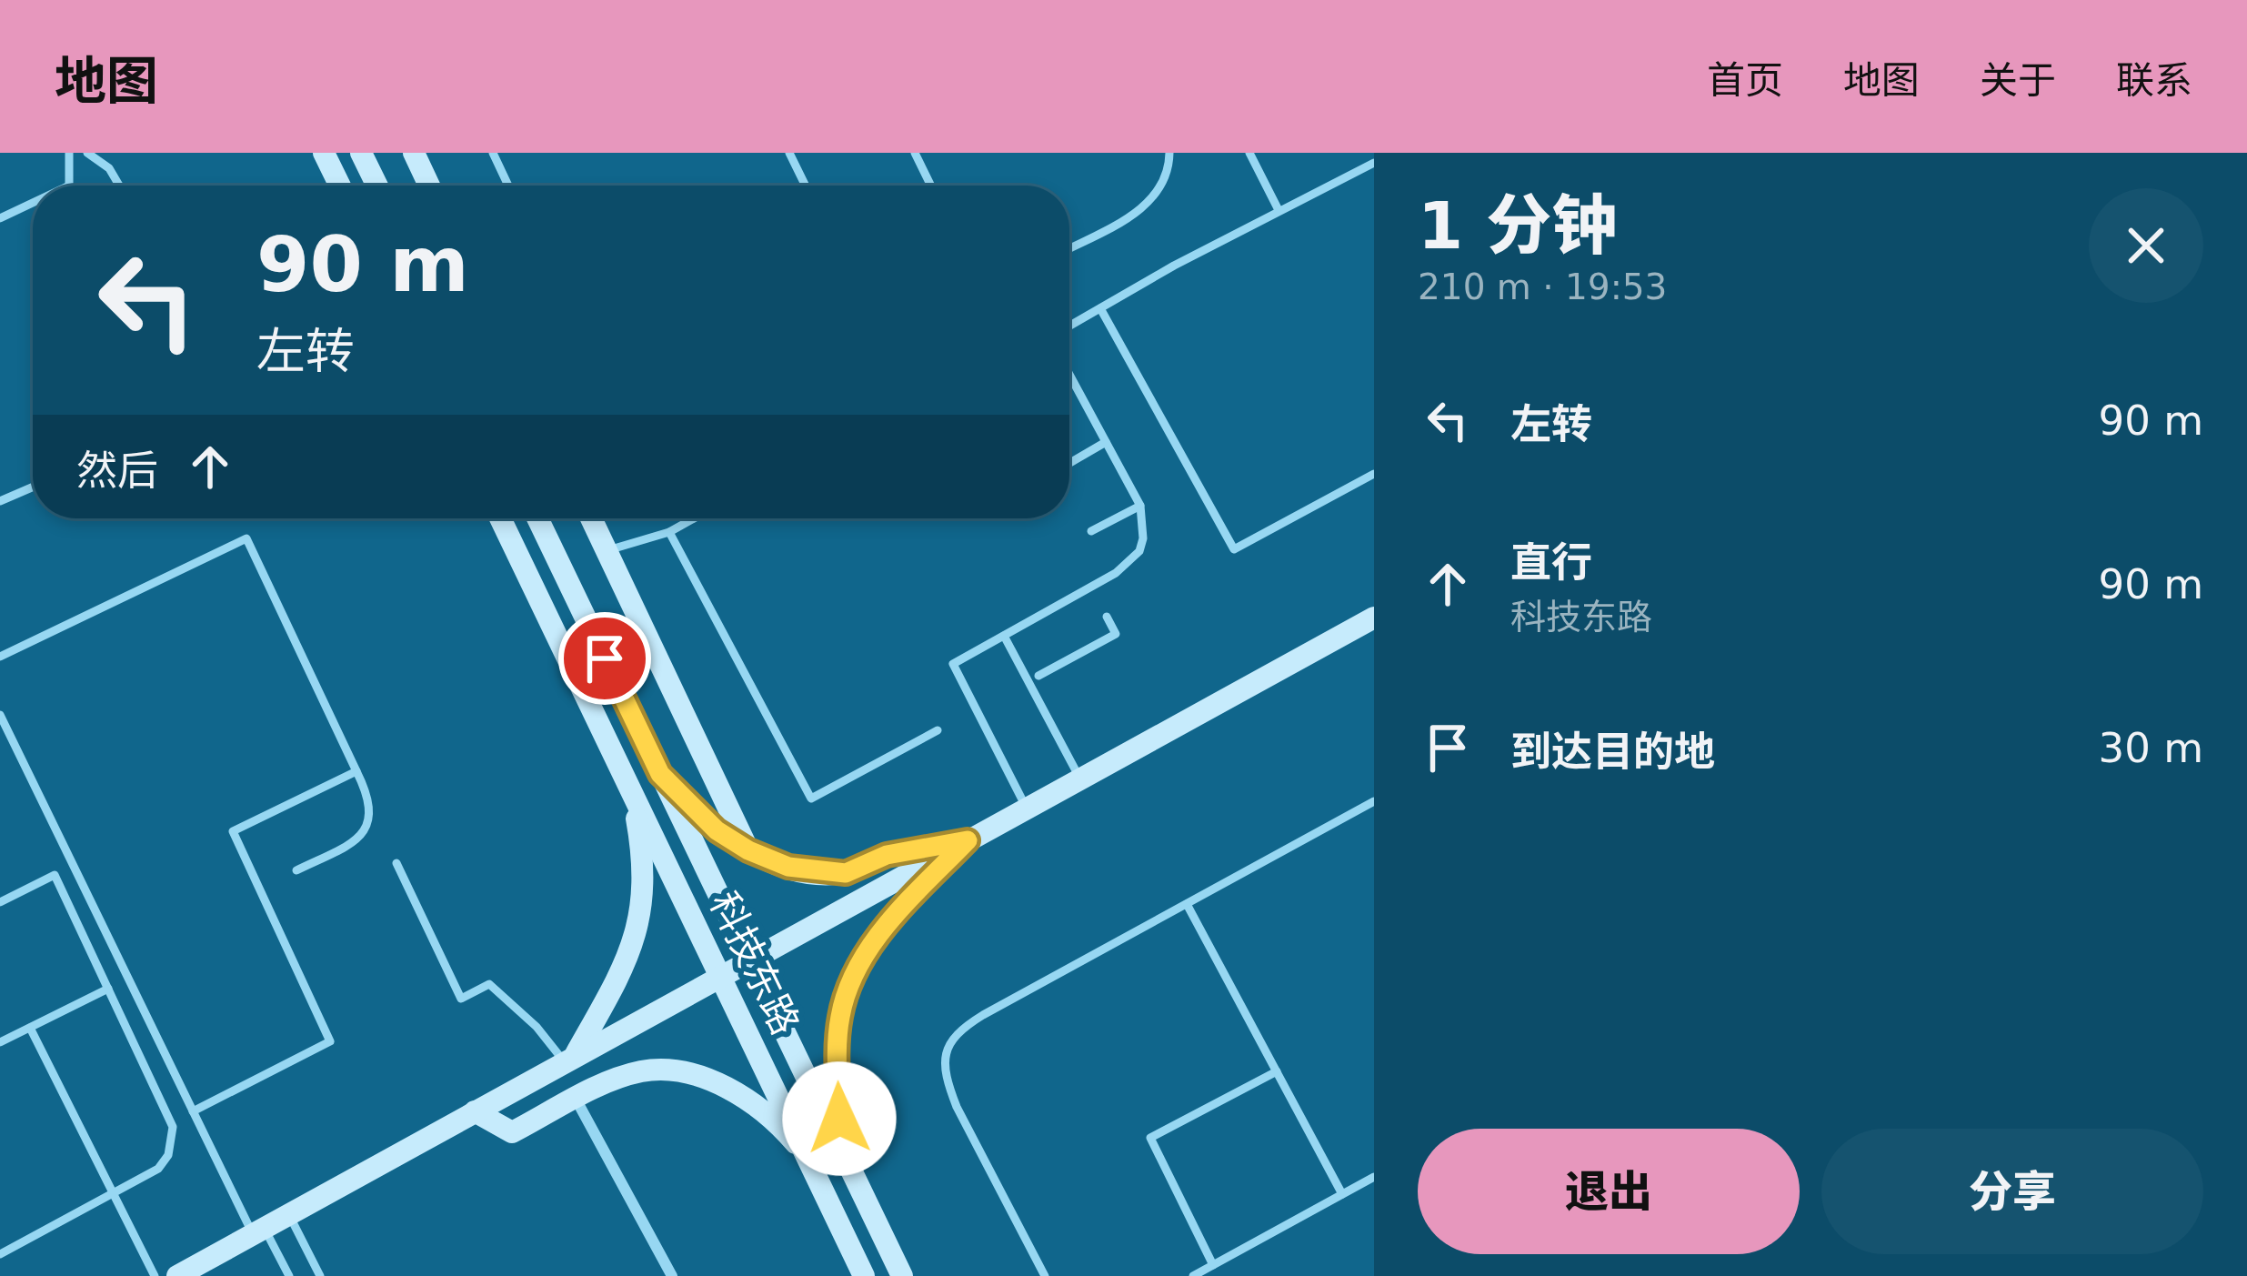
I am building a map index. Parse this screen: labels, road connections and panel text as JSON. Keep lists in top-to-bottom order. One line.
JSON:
{"streets":{"main road":["科技东路"]},"page":{"header":"地图","nav":["首页","地图","关于","联系"],"heading":["1 分钟","210 m · 19:53"],"turn":["90 m","左转"],"list":[{"name":"左转","value":"90 m"},{"name":"直行","note":"科技东路","value":"90 m"},{"name":"到达目的地","value":"30 m"}],"then":"然后","buttons":["退出","分享"]}}
